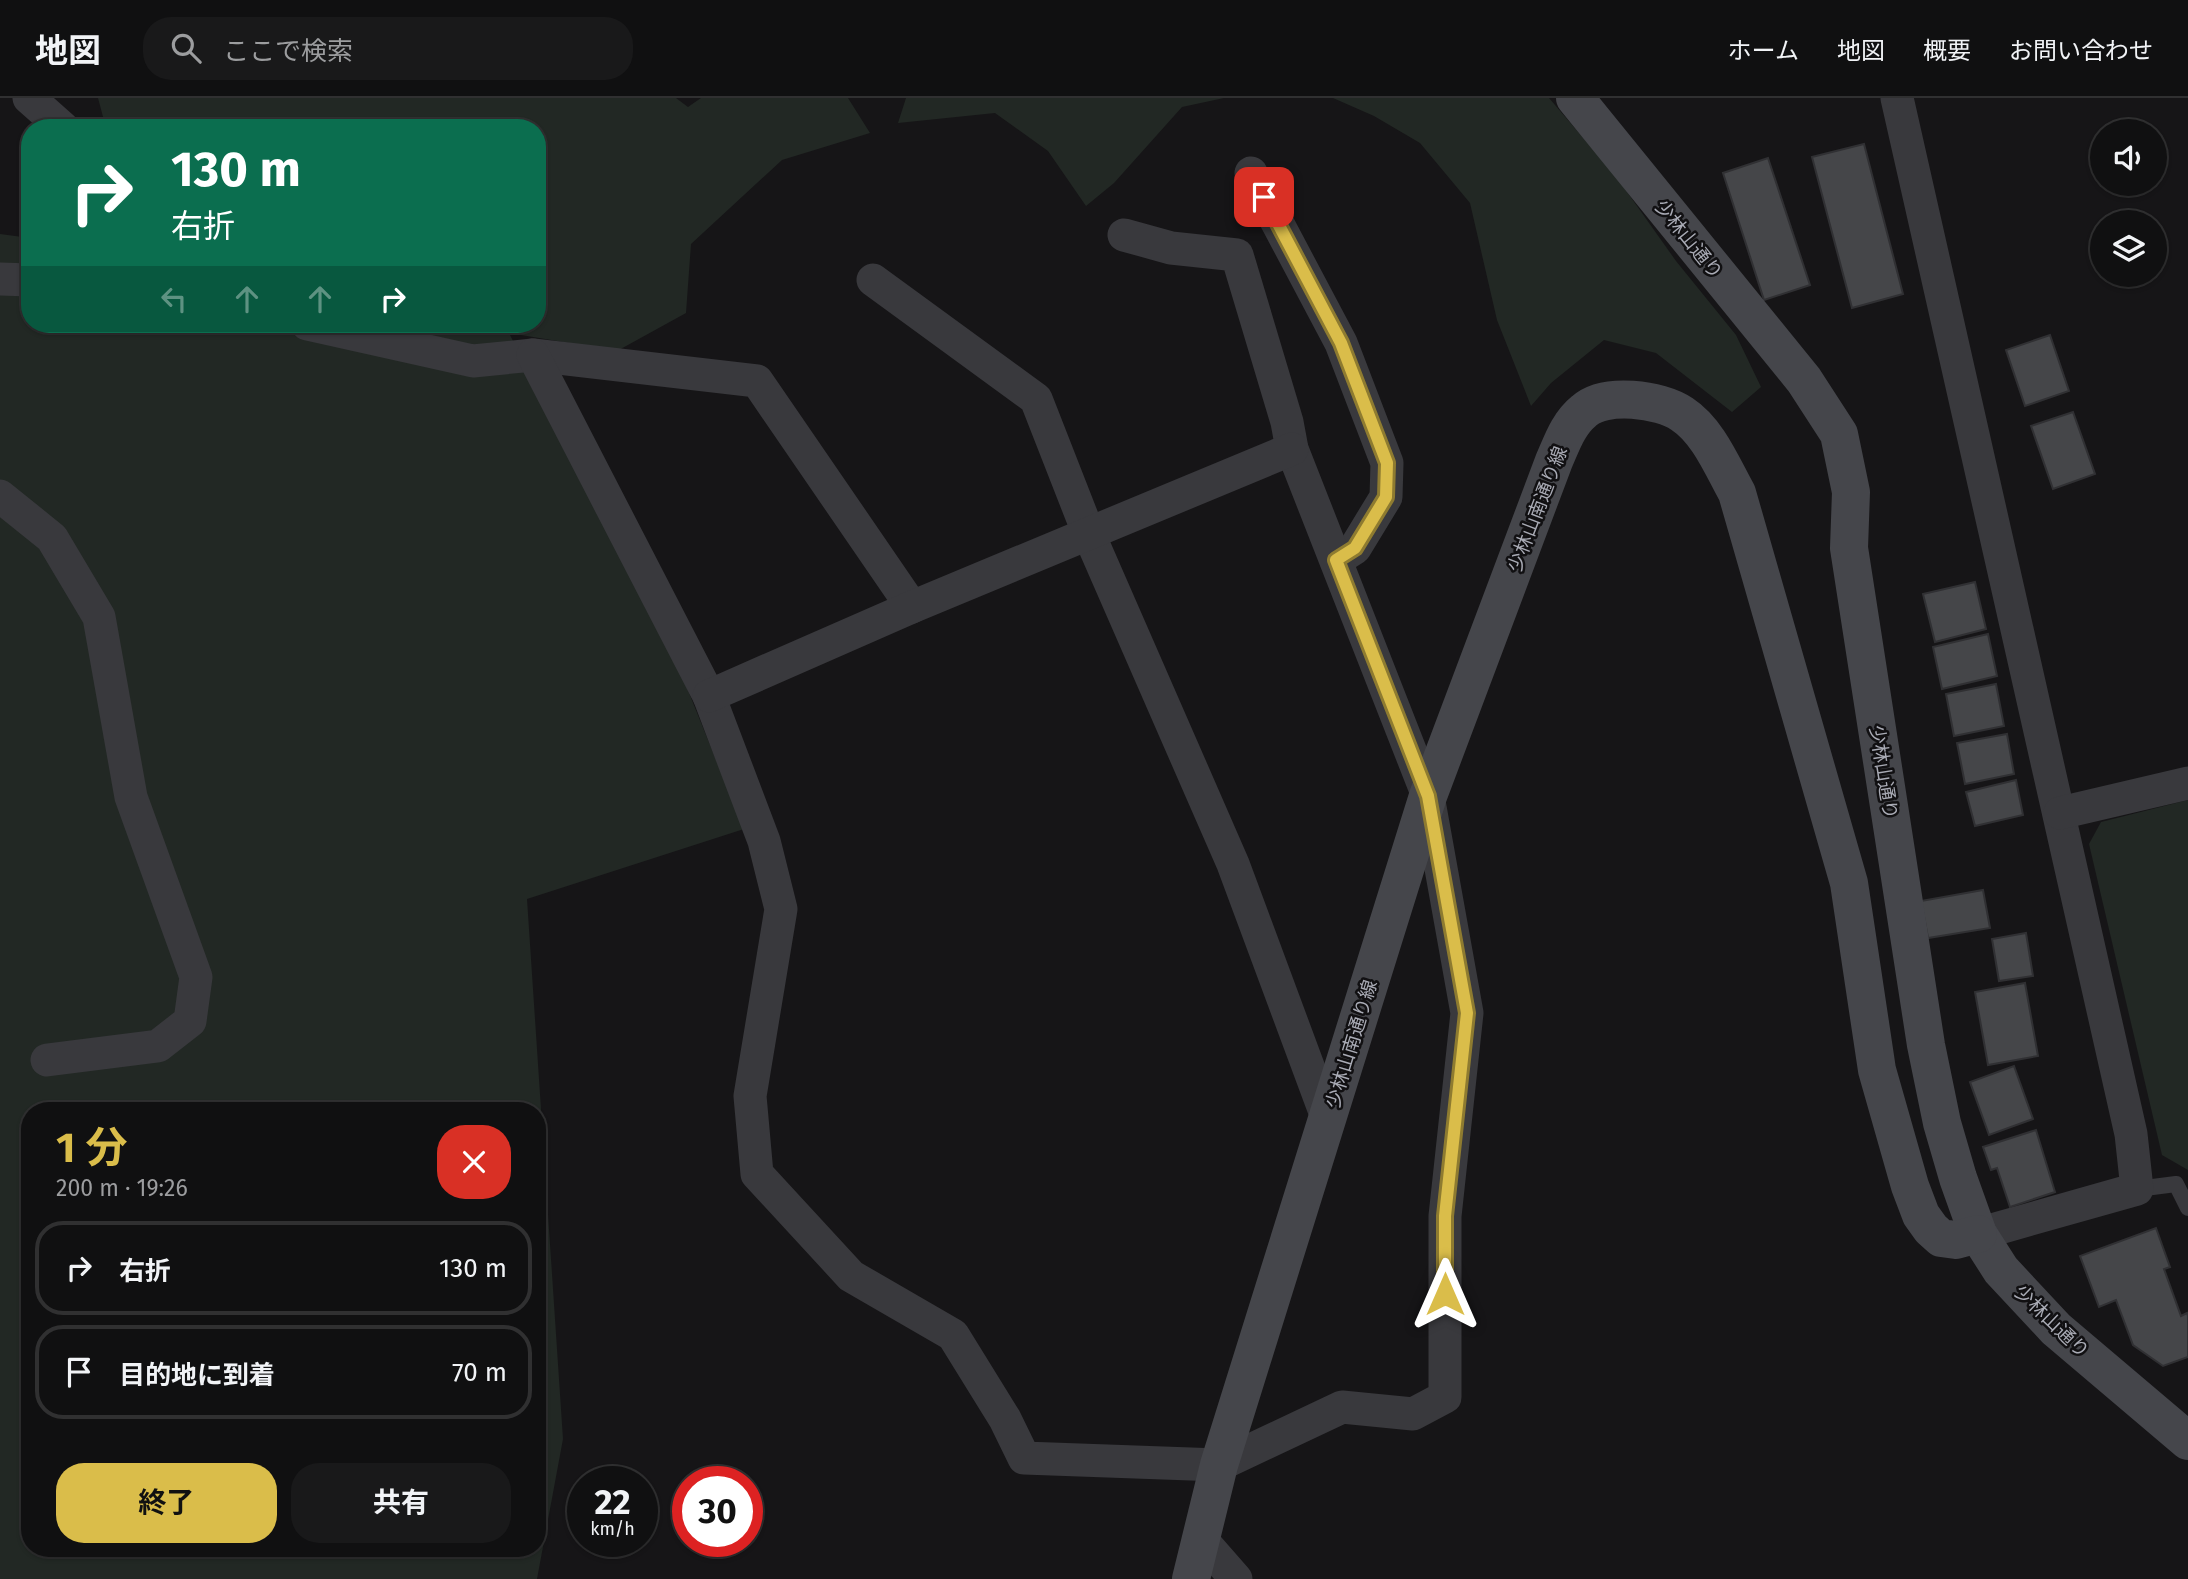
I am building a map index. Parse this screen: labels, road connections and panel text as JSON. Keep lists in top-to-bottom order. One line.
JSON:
{"streets":{"street":["少林山通り","少林山南通り線"]},"crossings":[["少林山通り","少林山南通り線"]],"page":{"header":"地図","search":"ここで検索","nav":["ホーム","地図","概要","お問い合わせ"],"turn":["130 m","右折"],"heading":["1 分","200 m · 19:26"],"list":[{"name":"右折","value":"130 m"},{"name":"目的地に到着","value":"70 m"}],"buttons":["終了","共有"],"speed":"22 km/h","limit":"30"}}
